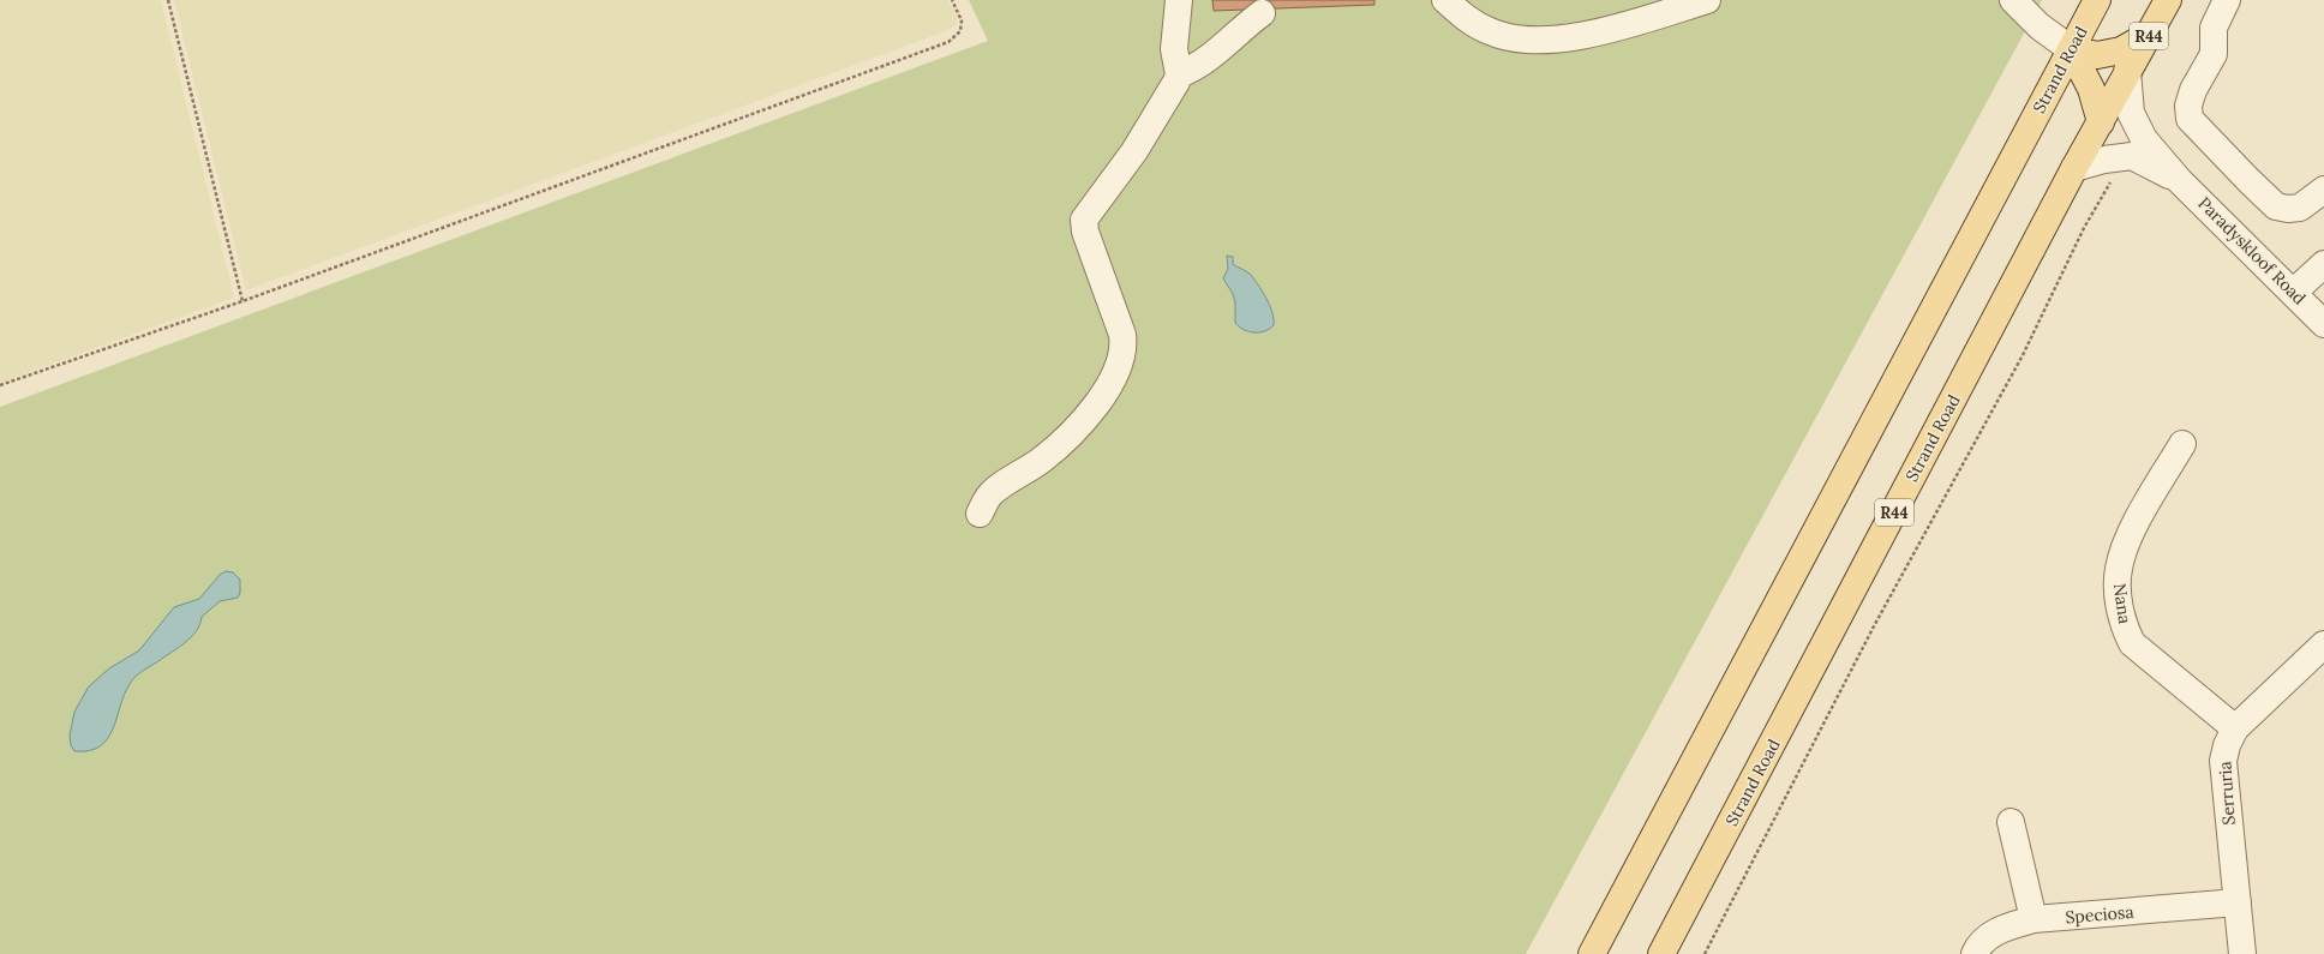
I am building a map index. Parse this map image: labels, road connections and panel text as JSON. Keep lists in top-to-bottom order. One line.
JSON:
{"streets":{"main road":["R44","Strand Road"],"street":["Paradyskloof Road","Nana","Serruria","Speciosa"]},"crossings":[["Strand Road","Paradyskloof Road"],["Nana","Serruria"],["Serruria","Speciosa"]]}
